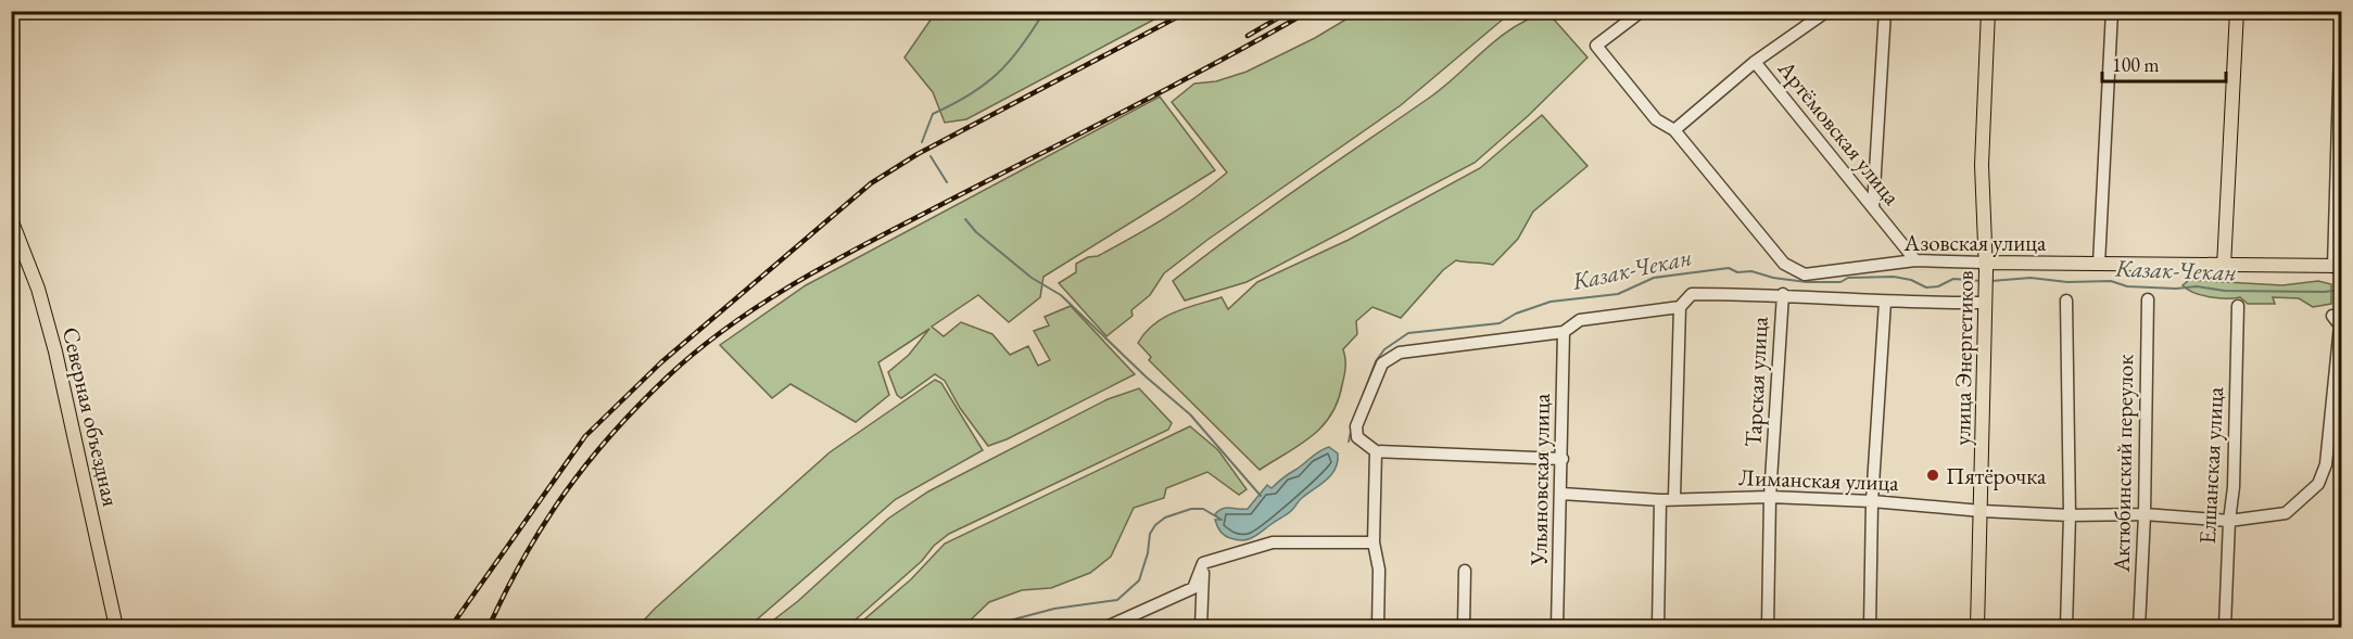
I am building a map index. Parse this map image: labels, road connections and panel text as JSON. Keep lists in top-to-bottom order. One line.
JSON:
{"streets":{"main road":["Азовская улица","улица Энергетиков","Северная объездная"],"street":["Артёмовская улица","Тарская улица","Актюбинский переулок","Елшанская улица","Ульяновская улица","Лиманская улица"]},"crossings":[["Артёмовская улица","Азовская улица"],["Азовская улица","улица Энергетиков"],["улица Энергетиков","Лиманская улица"],["Тарская улица","Лиманская улица"],["Актюбинский переулок","Лиманская улица"],["Елшанская улица","Лиманская улица"],["Ульяновская улица","Лиманская улица"]],"water":["Казак-Чекан"],"places":["Пятёрочка"],"scale_bar":"100 m"}
